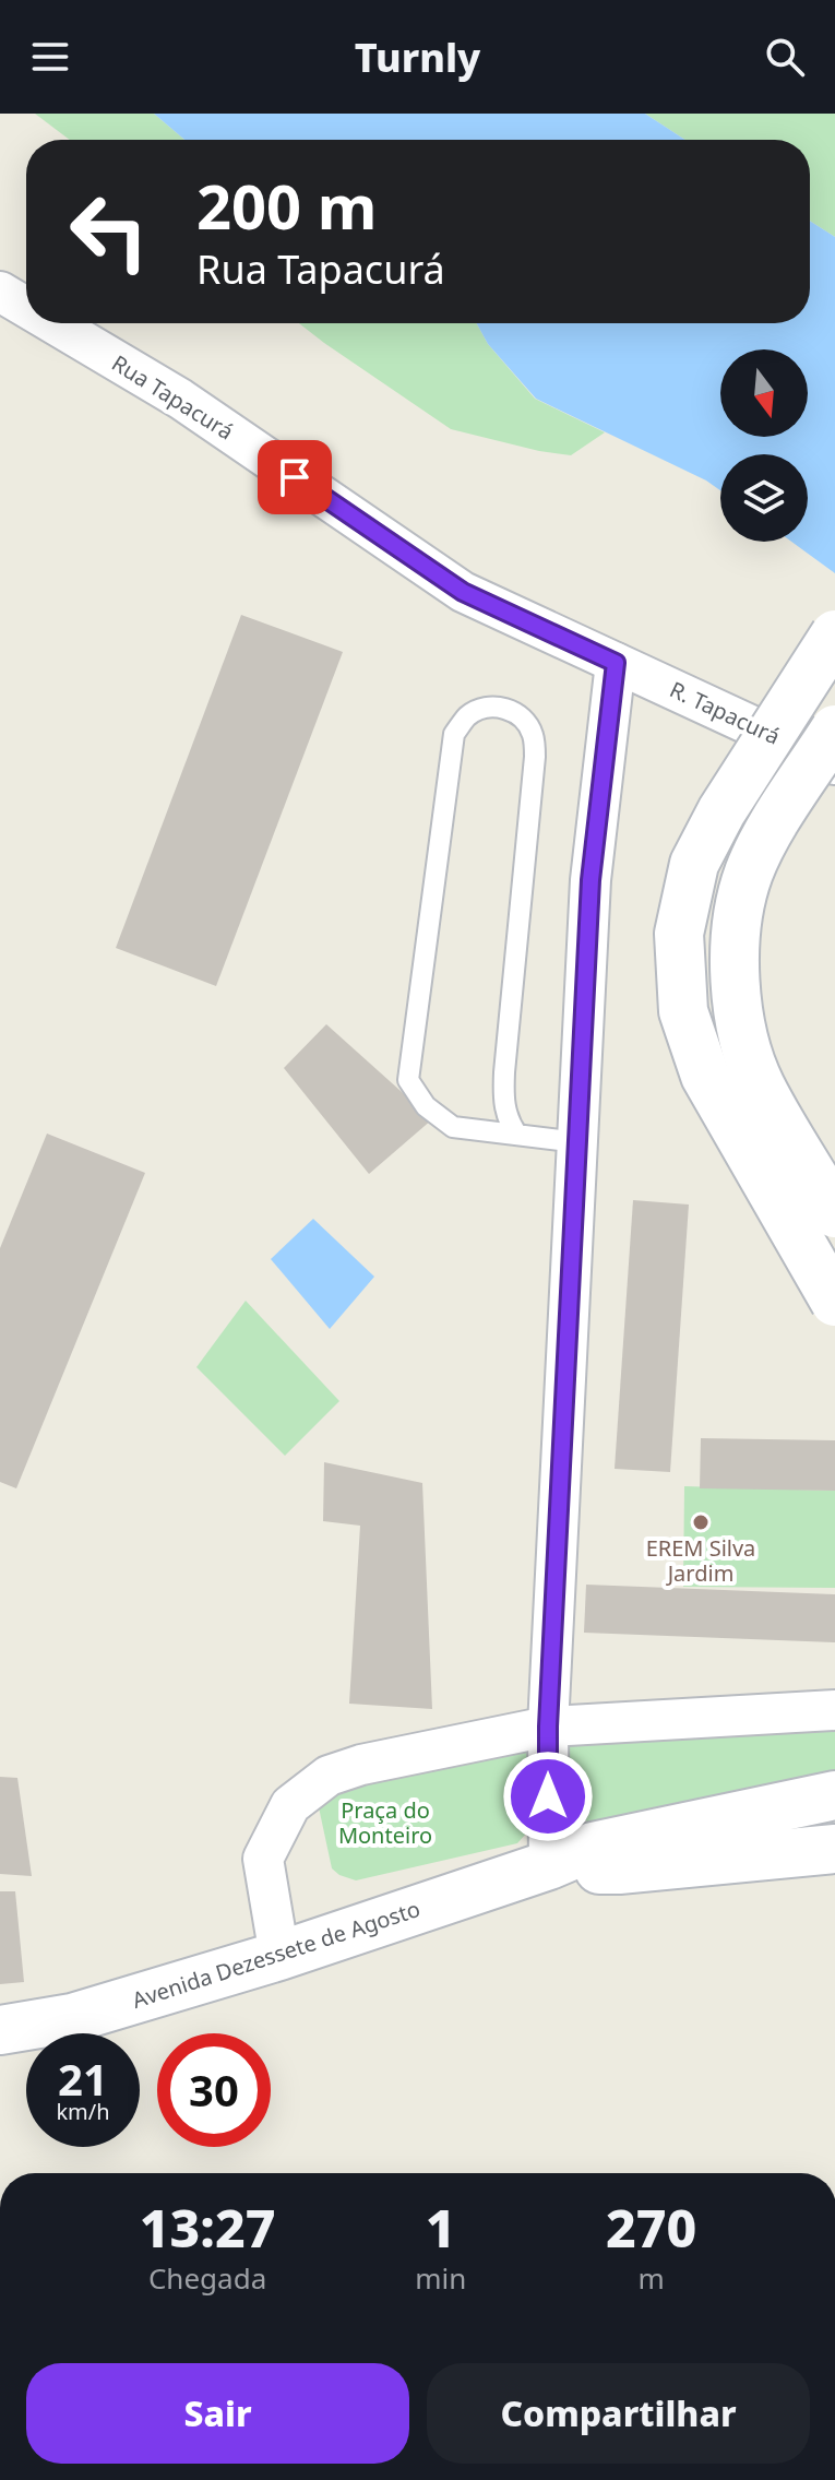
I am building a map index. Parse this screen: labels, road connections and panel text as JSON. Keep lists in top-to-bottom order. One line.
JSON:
{"streets":{"street":["Rua Tapacurá","R. Tapacurá","Avenida Dezessete de Agosto"]},"crossings":[["Rua Tapacurá","R. Tapacurá"]],"parks":["Praça do Monteiro"],"places":["EREM Silva Jardim"],"north":"bottom","page":{"header":"Turnly","turn":["200 m","Rua Tapacurá"],"speed":"21 km/h","limit":"30","eta":["13:27","Chegada","1","min","270","m"],"buttons":["Sair","Compartilhar"]}}
